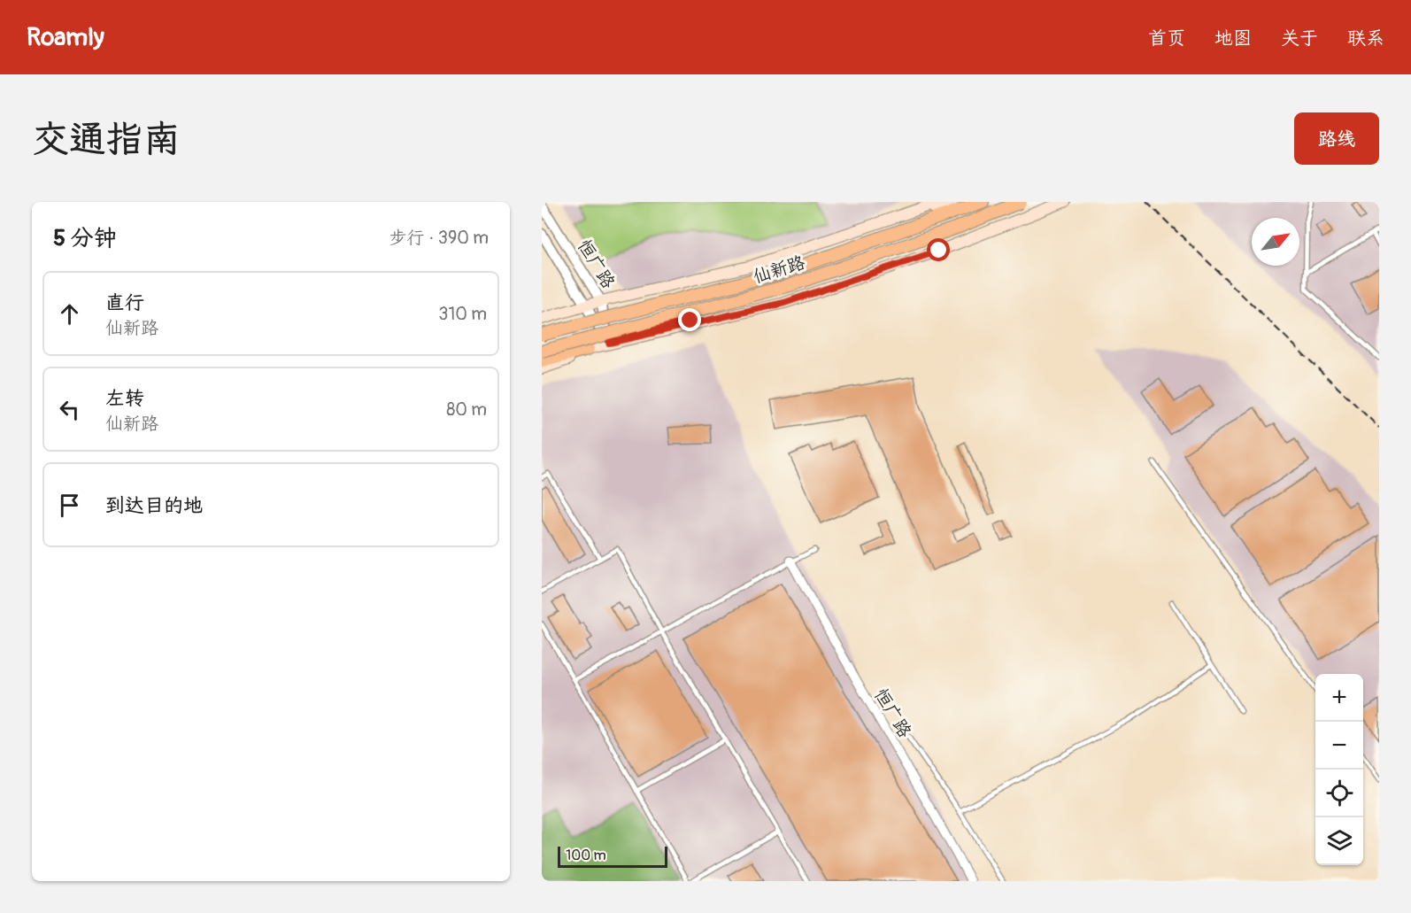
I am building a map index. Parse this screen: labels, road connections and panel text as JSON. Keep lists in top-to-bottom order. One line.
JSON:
{"streets":{"main road":["仙新路"],"street":["恒广路"]},"crossings":[["恒广路","仙新路"]],"scale_bar":"100 m","north":"top right","page":{"header":"Roamly","nav":["首页","地图","关于","联系"],"buttons":"路线","title":"交通指南","heading":["5 分钟","步行 · 390 m"],"list":[["直行","仙新路","310 m"],["左转","仙新路","80 m"],"到达目的地"],"map_buttons":["+","−"],"scale":"100 m"}}
